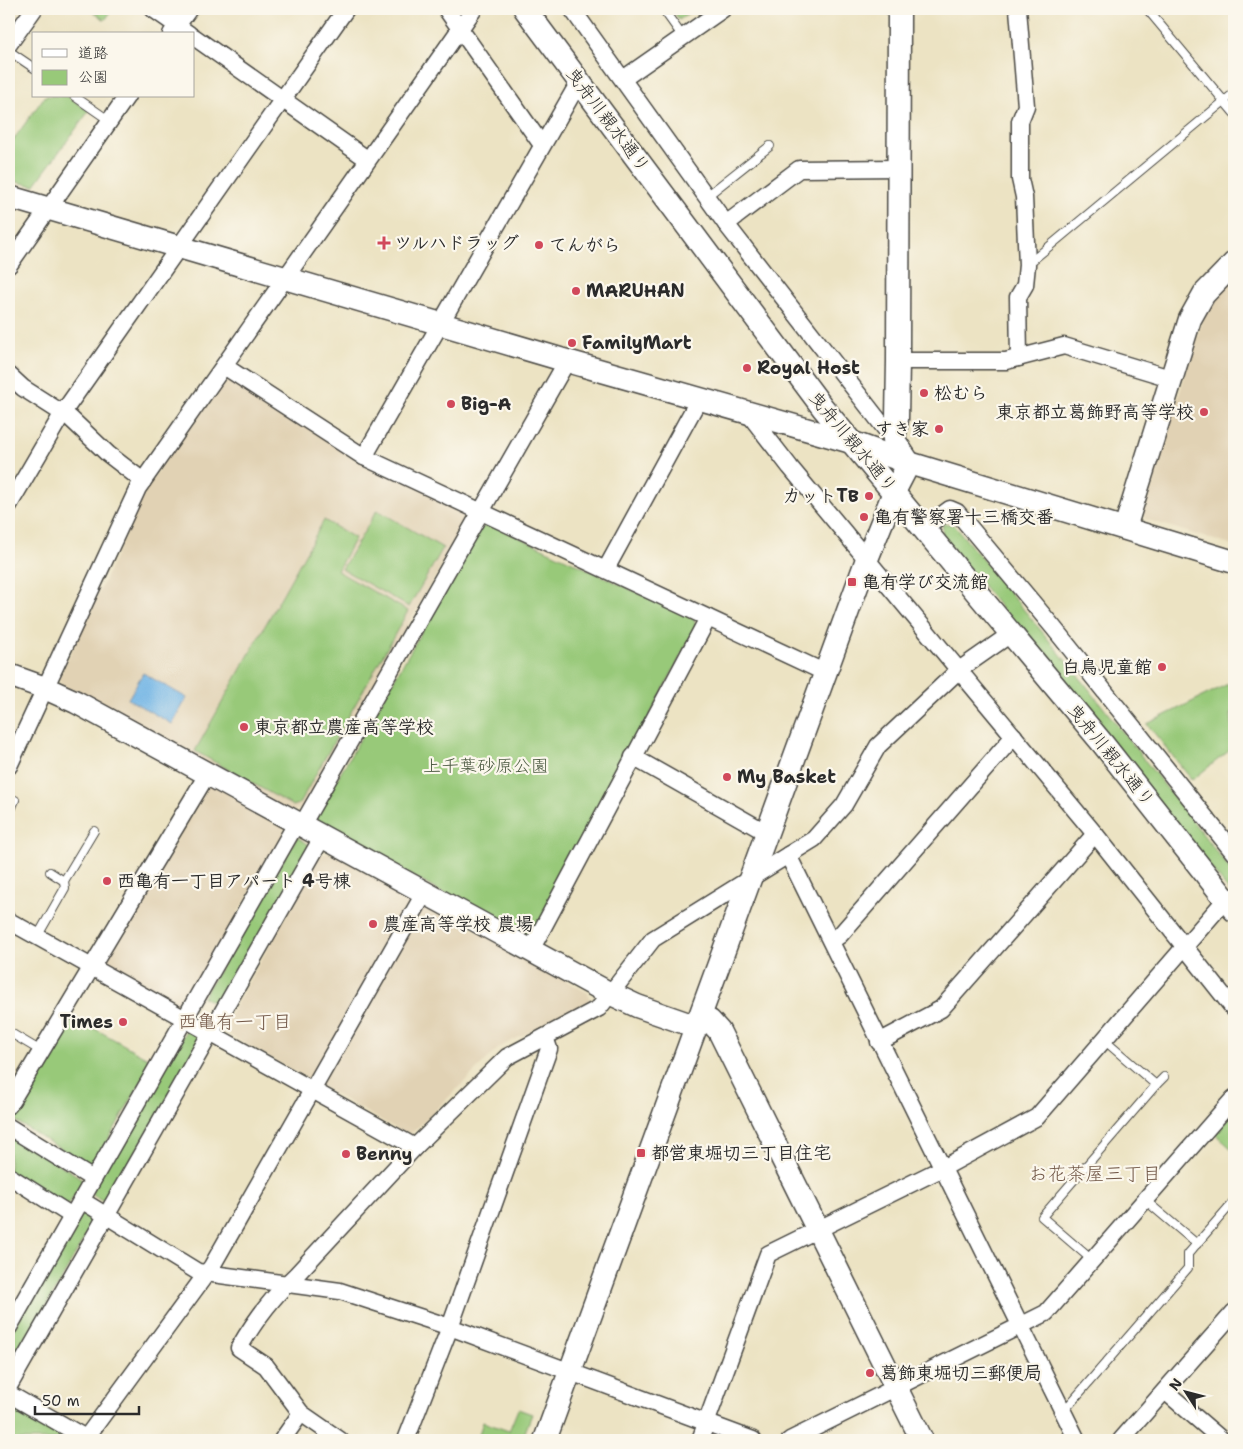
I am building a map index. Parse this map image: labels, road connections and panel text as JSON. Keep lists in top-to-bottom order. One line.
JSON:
{"streets":{"street":["曳舟川親水通り"]},"districts":["西亀有一丁目","お花茶屋三丁目"],"parks":["上千葉砂原公園"],"places":{"health":["ツルハドラッグ"],"other":["てんがら","MARUHAN","FamilyMart","Royal Host","松むら","Big-A","東京都立葛飾野高等学校","すき家","カットTB","亀有警察署十三橋交番","白鳥児童館","東京都立農産高等学校","My Basket","西亀有一丁目アパート 4号棟","農産高等学校 農場","Times","Benny","葛飾東堀切三郵便局"],"transit":["亀有学び交流館","都営東堀切三丁目住宅"]},"legend":["道路","公園"],"scale_bar":"50 m","north":"top left"}
